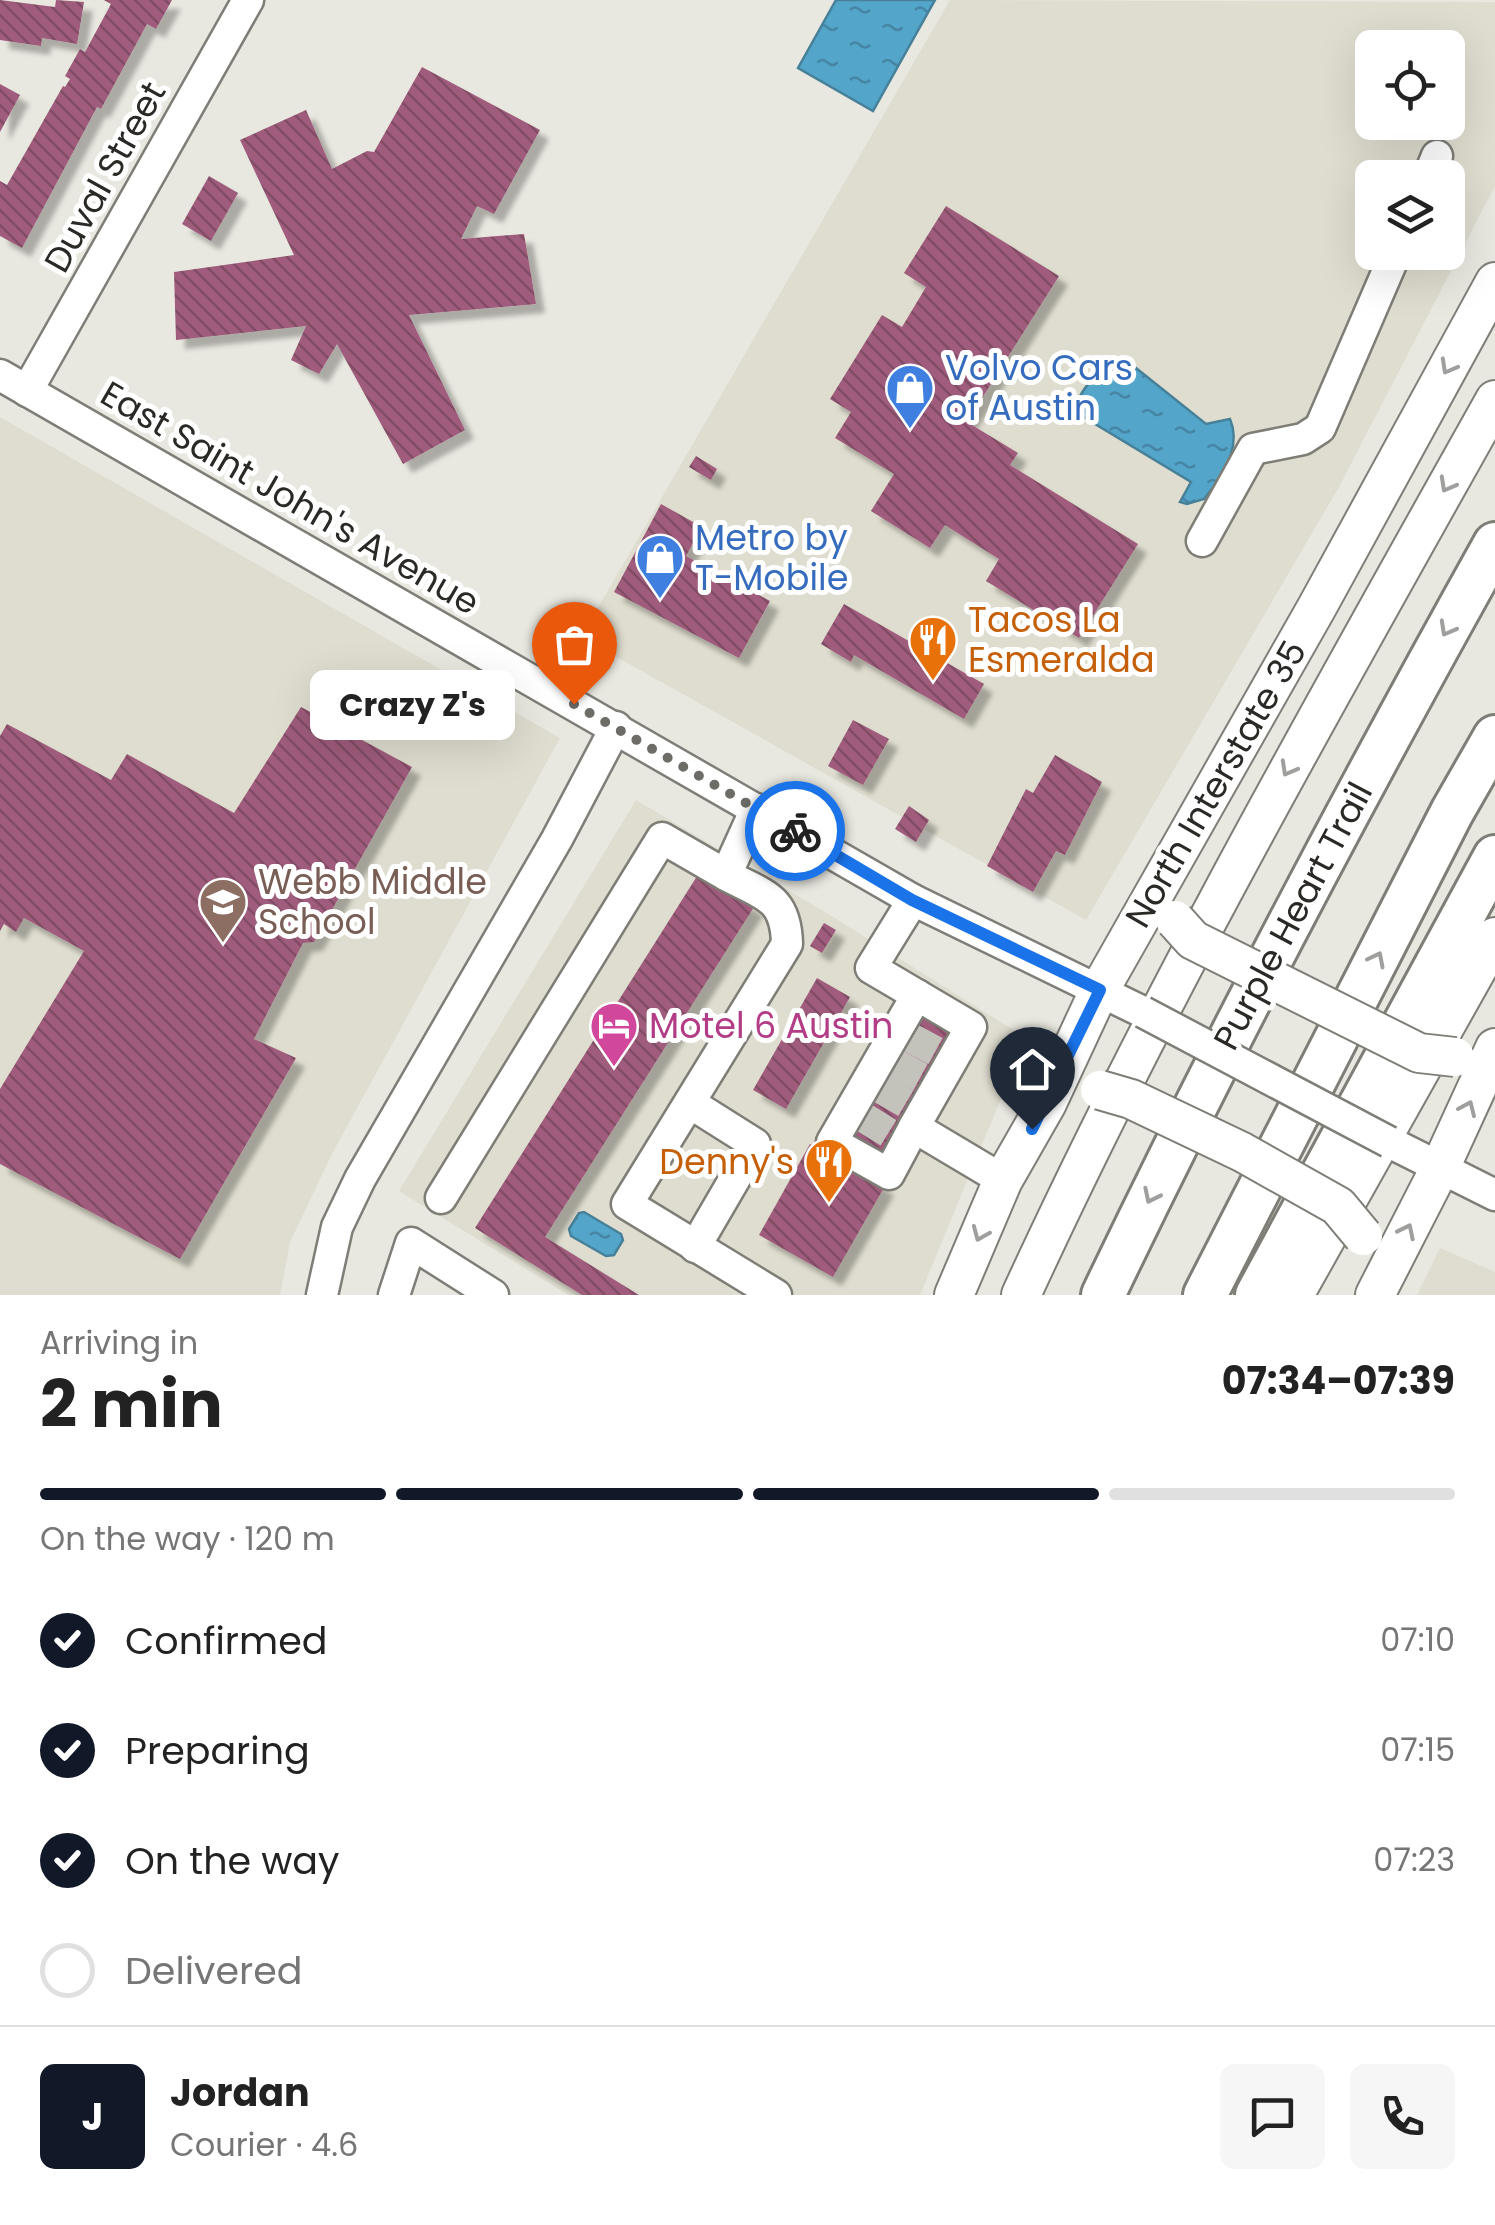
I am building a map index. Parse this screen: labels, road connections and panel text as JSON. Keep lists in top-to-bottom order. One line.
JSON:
{"streets":{"highway":["Purple Heart Trail"],"main road":["North Interstate 35"],"street":["Duval Street","East Saint John's Avenue"]},"crossings":[["Duval Street","East Saint John's Avenue"],["East Saint John's Avenue","North Interstate 35"]],"places":{"shop":["Volvo Cars of Austin","Metro by T-Mobile"],"restaurant":["Tacos La Esmeralda","Denny's"],"other":["Crazy Z's"],"school or university":["Webb Middle School"],"hotel":["Motel 6 Austin"]},"page":{"bubble":"Crazy Z's","heading":["2 min","Arriving in","07:34–07:39"],"panel":["Jordan","Courier · 4.6"],"bar":"On the way · 120 m","list":[["Confirmed","07:10"],["Preparing","07:15"],["On the way","07:23"],"Delivered"],"round":"J"}}
